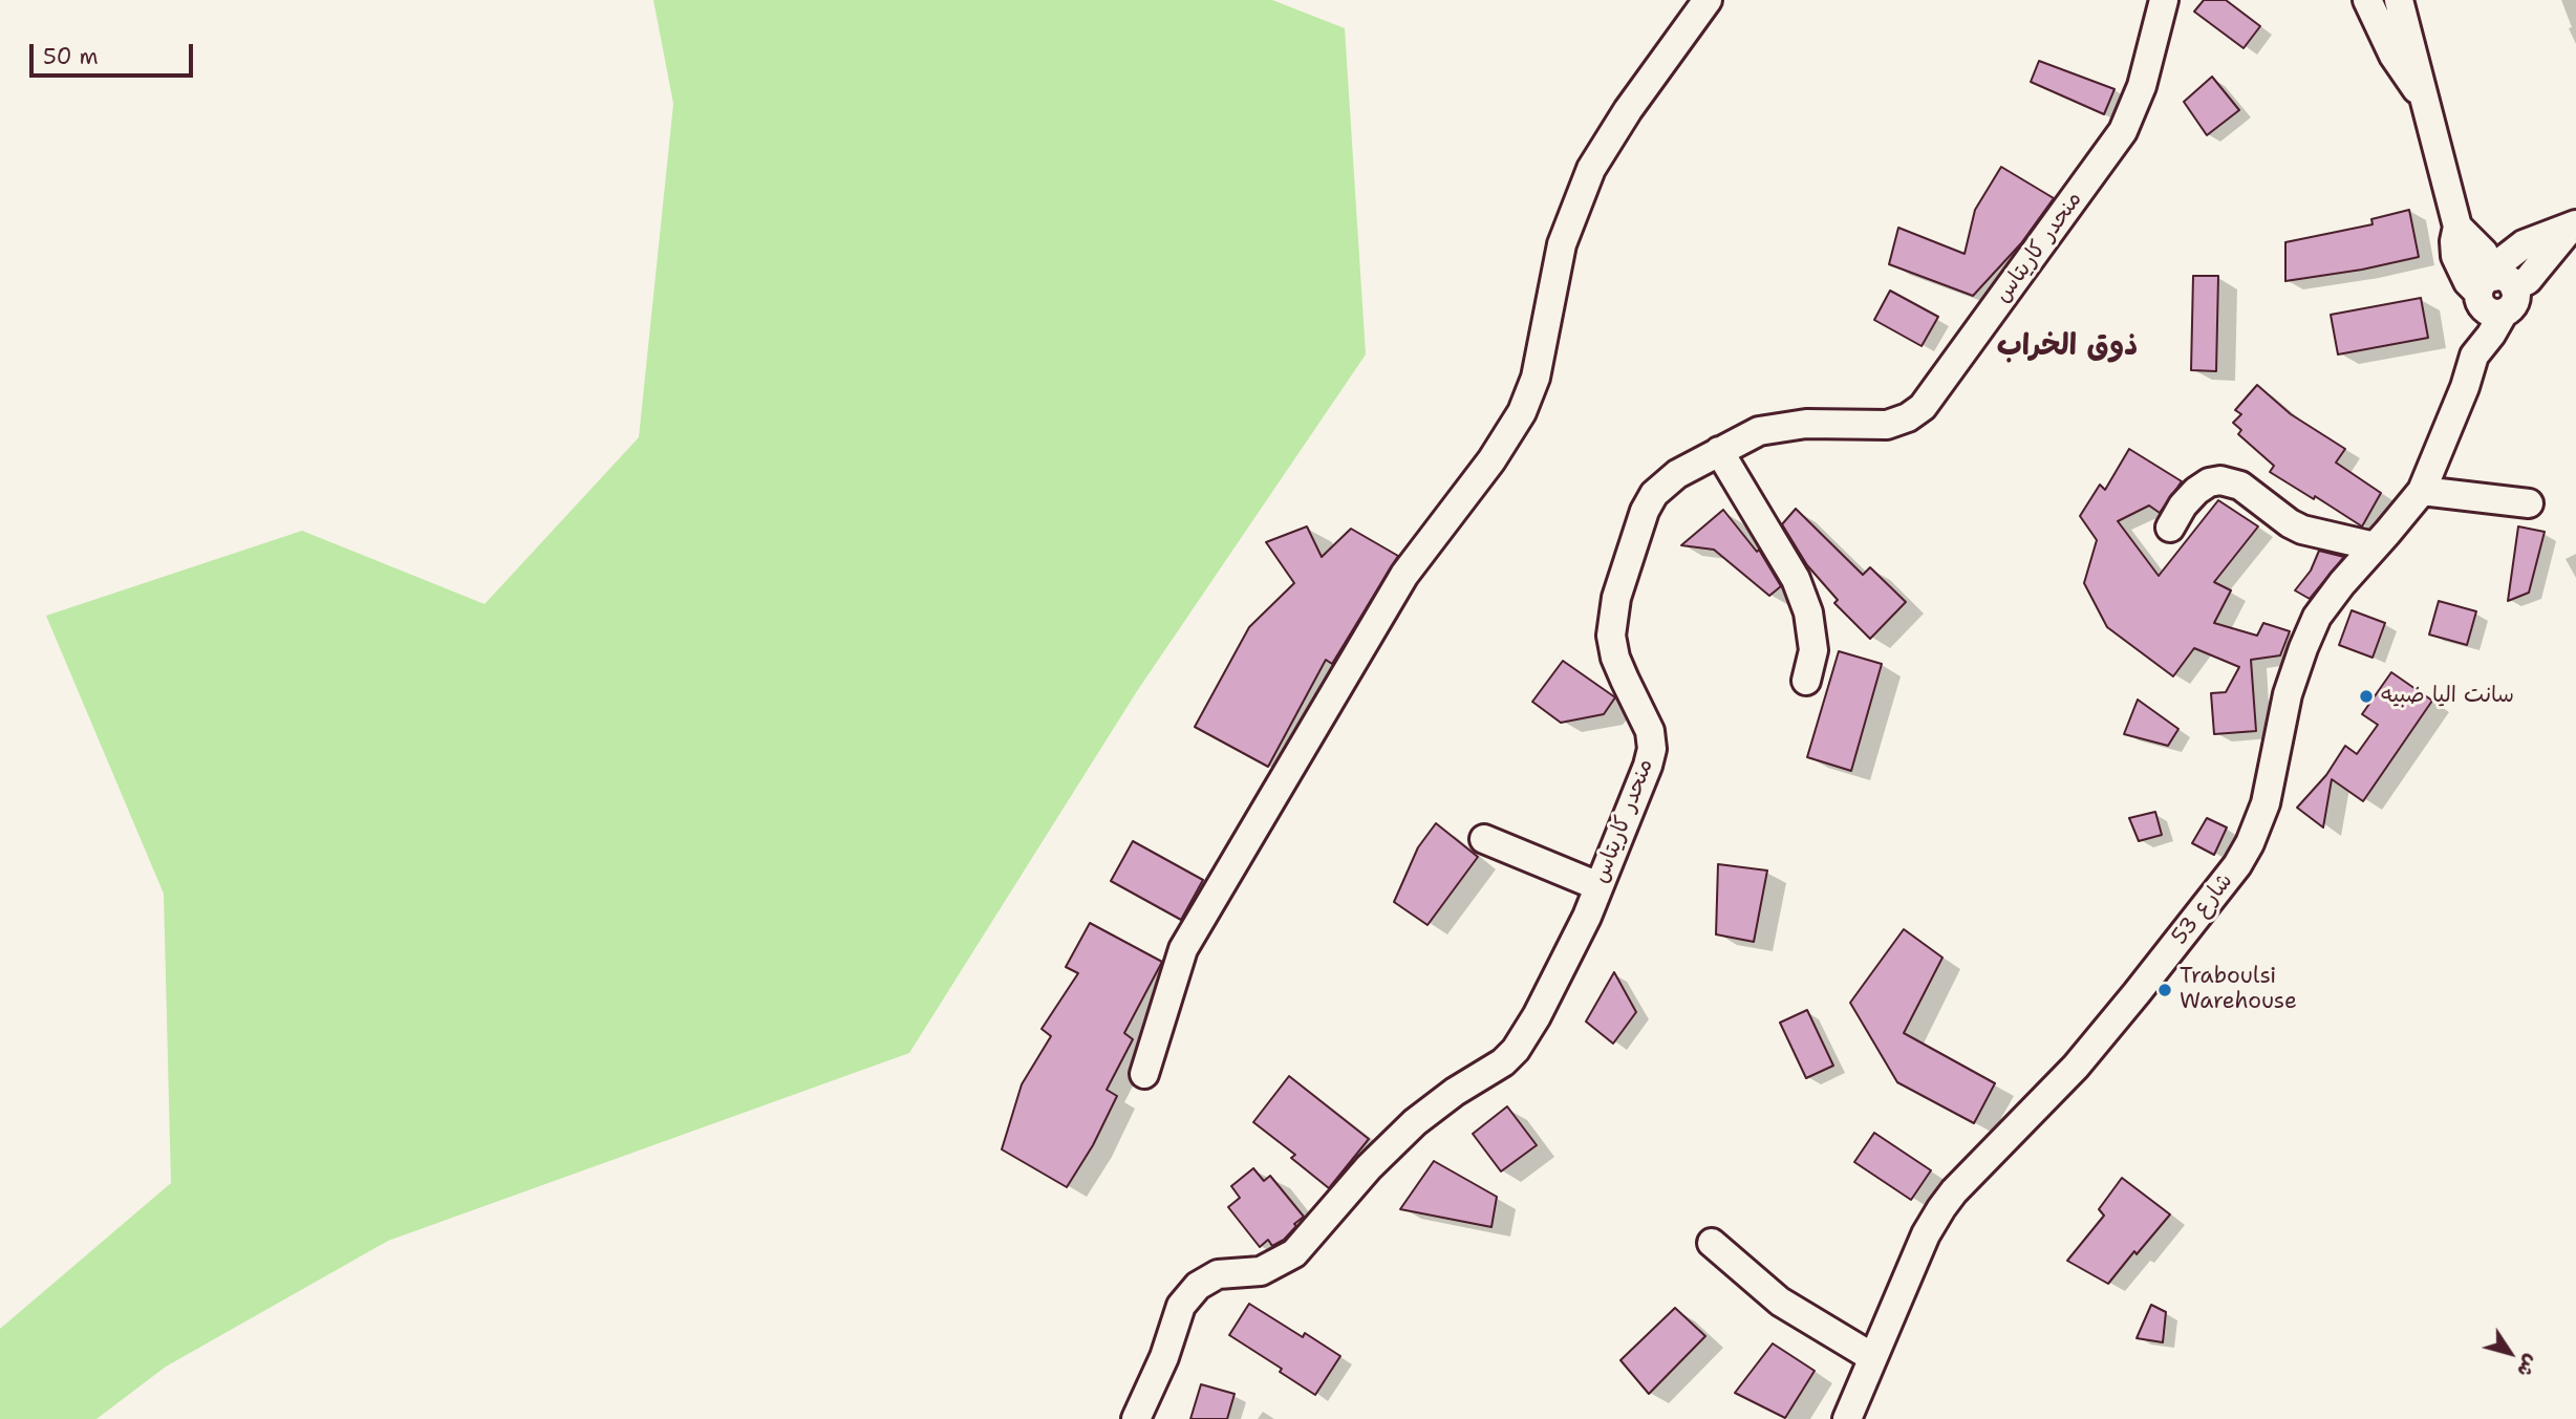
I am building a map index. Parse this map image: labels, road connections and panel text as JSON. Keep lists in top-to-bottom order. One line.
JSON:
{"streets":{"street":["منحدر كاريتاس","شارع 53"]},"districts":["ذوق الخراب"],"places":["سانت اليا ضبيه","Traboulsi Warehouse"],"scale_bar":"50 m","north":"bottom right"}
